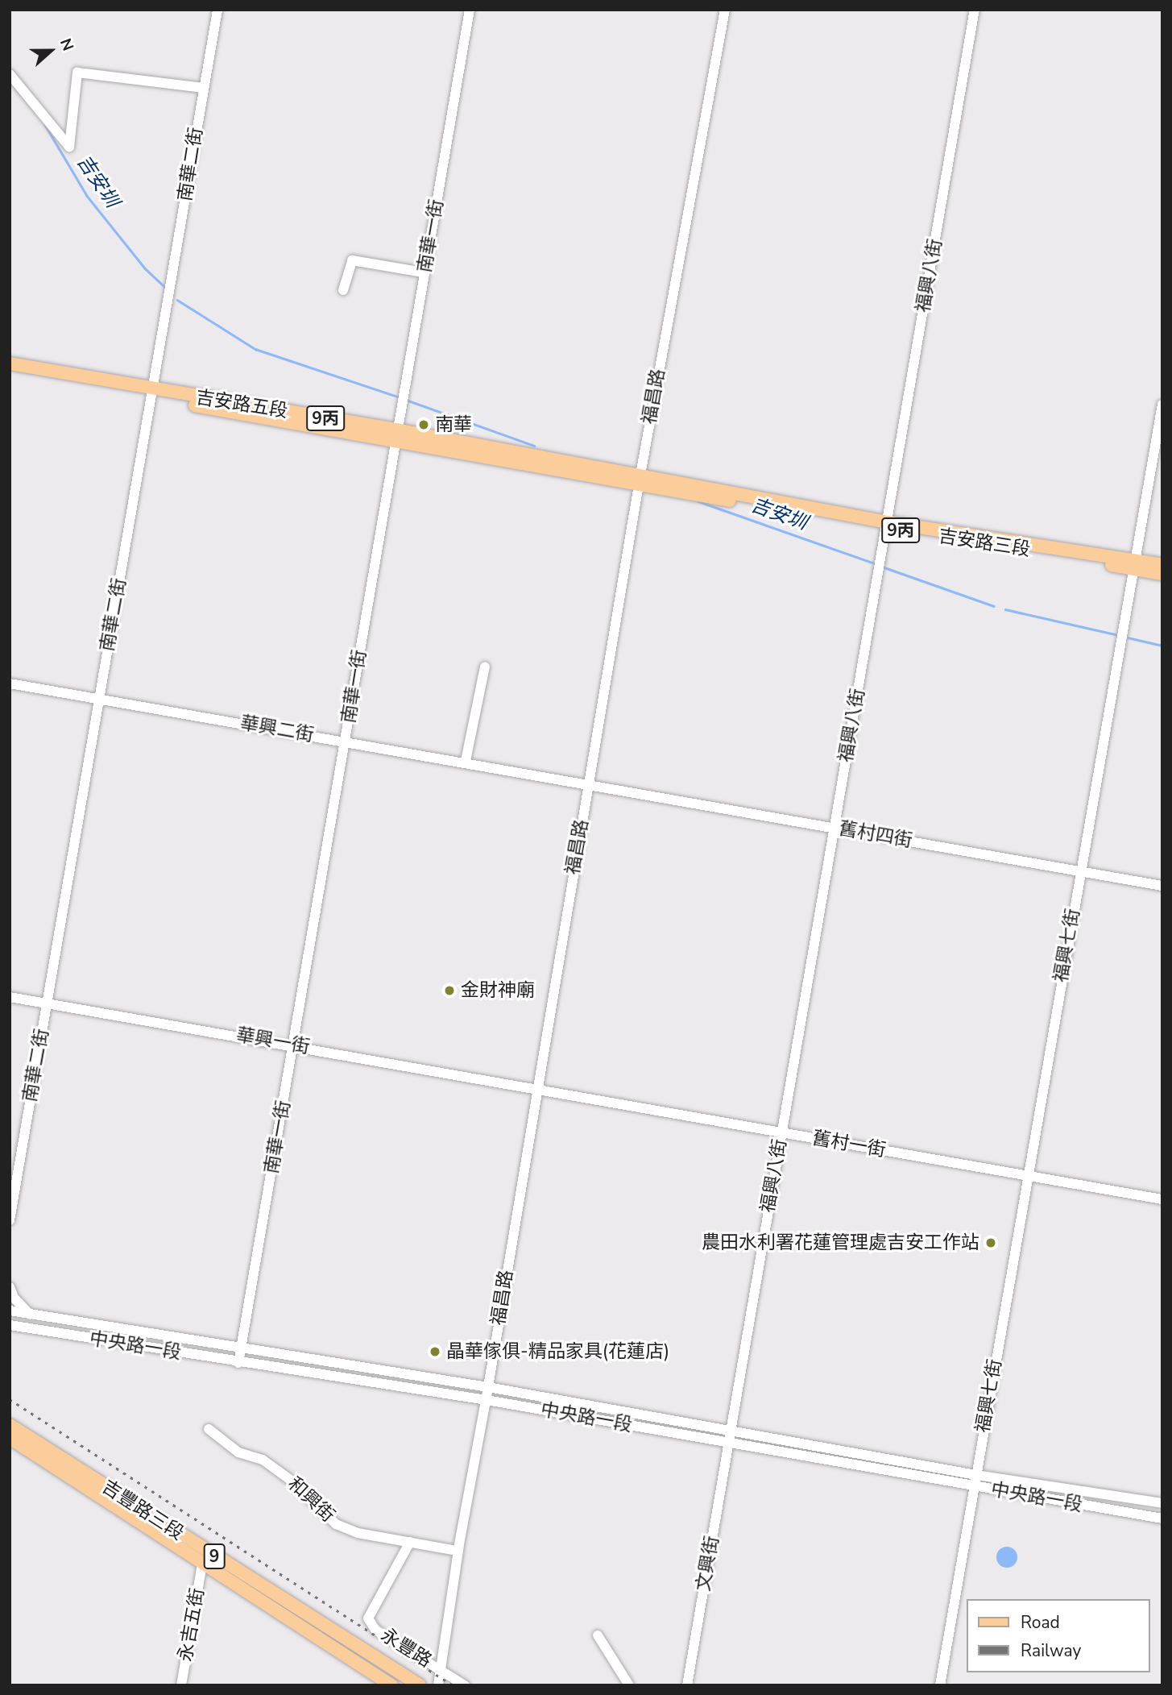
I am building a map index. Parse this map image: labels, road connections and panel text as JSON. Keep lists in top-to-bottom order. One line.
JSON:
{"streets":{"main road":["吉安路五段","9丙","吉安路三段","吉豐路三段","9"],"street":["南華二街","南華一街","福興八街","福昌路","華興二街","舊村四街","福興七街","華興一街","舊村一街","中央路一段","和興街","文興街","永吉五街","永豐路"]},"crossings":[["南華二街","吉安路五段"],["南華二街","華興二街"],["南華二街","華興一街"],["南華一街","吉安路五段"],["南華一街","華興二街"],["南華一街","華興一街"],["南華一街","中央路一段"],["福興八街","吉安路三段"],["福興八街","舊村四街"],["福興八街","舊村一街"],["福興八街","中央路一段"],["福興八街","文興街"],["福昌路","吉安路五段"],["福昌路","吉安路三段"],["福昌路","華興二街"],["福昌路","舊村四街"],["福昌路","華興一街"],["福昌路","舊村一街"],["福昌路","中央路一段"],["福昌路","和興街"],["福昌路","永豐路"],["吉安路五段","吉安路三段"],["吉安路三段","福興七街"],["華興二街","舊村四街"],["舊村四街","福興七街"],["福興七街","舊村一街"],["福興七街","中央路一段"],["華興一街","舊村一街"],["中央路一段","文興街"],["和興街","永豐路"],["吉豐路三段","永吉五街"]],"water":["吉安圳"],"places":["南華","金財神廟","農田水利署花蓮管理處吉安工作站","晶華傢俱-精品家具(花蓮店)"],"legend":["Road","Railway"],"north":"right"}
